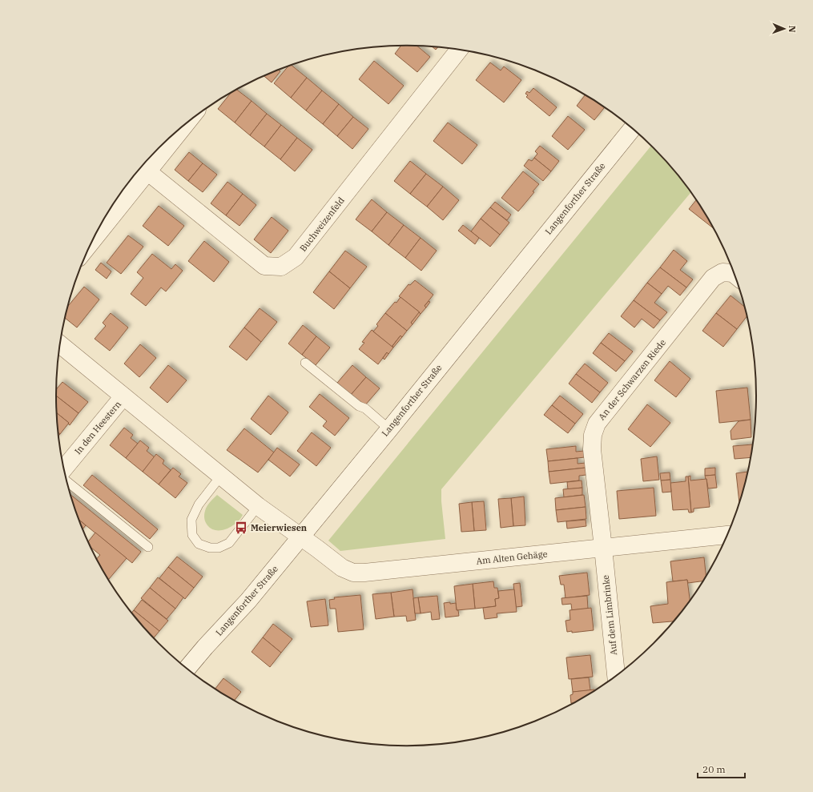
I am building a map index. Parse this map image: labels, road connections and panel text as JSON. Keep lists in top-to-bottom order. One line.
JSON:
{"streets":{"street":["Langenforther Straße","Buchweizenfeld","An der Schwarzen Riede","In den Heestern","Am Alten Gehäge","Auf dem Limbrinke"]},"crossings":[["Langenforther Straße","Am Alten Gehäge"],["An der Schwarzen Riede","Am Alten Gehäge"],["An der Schwarzen Riede","Auf dem Limbrinke"],["Am Alten Gehäge","Auf dem Limbrinke"]],"places":{"bus stop":["Meierwiesen"]},"scale_bar":"20 m","north":"right"}
